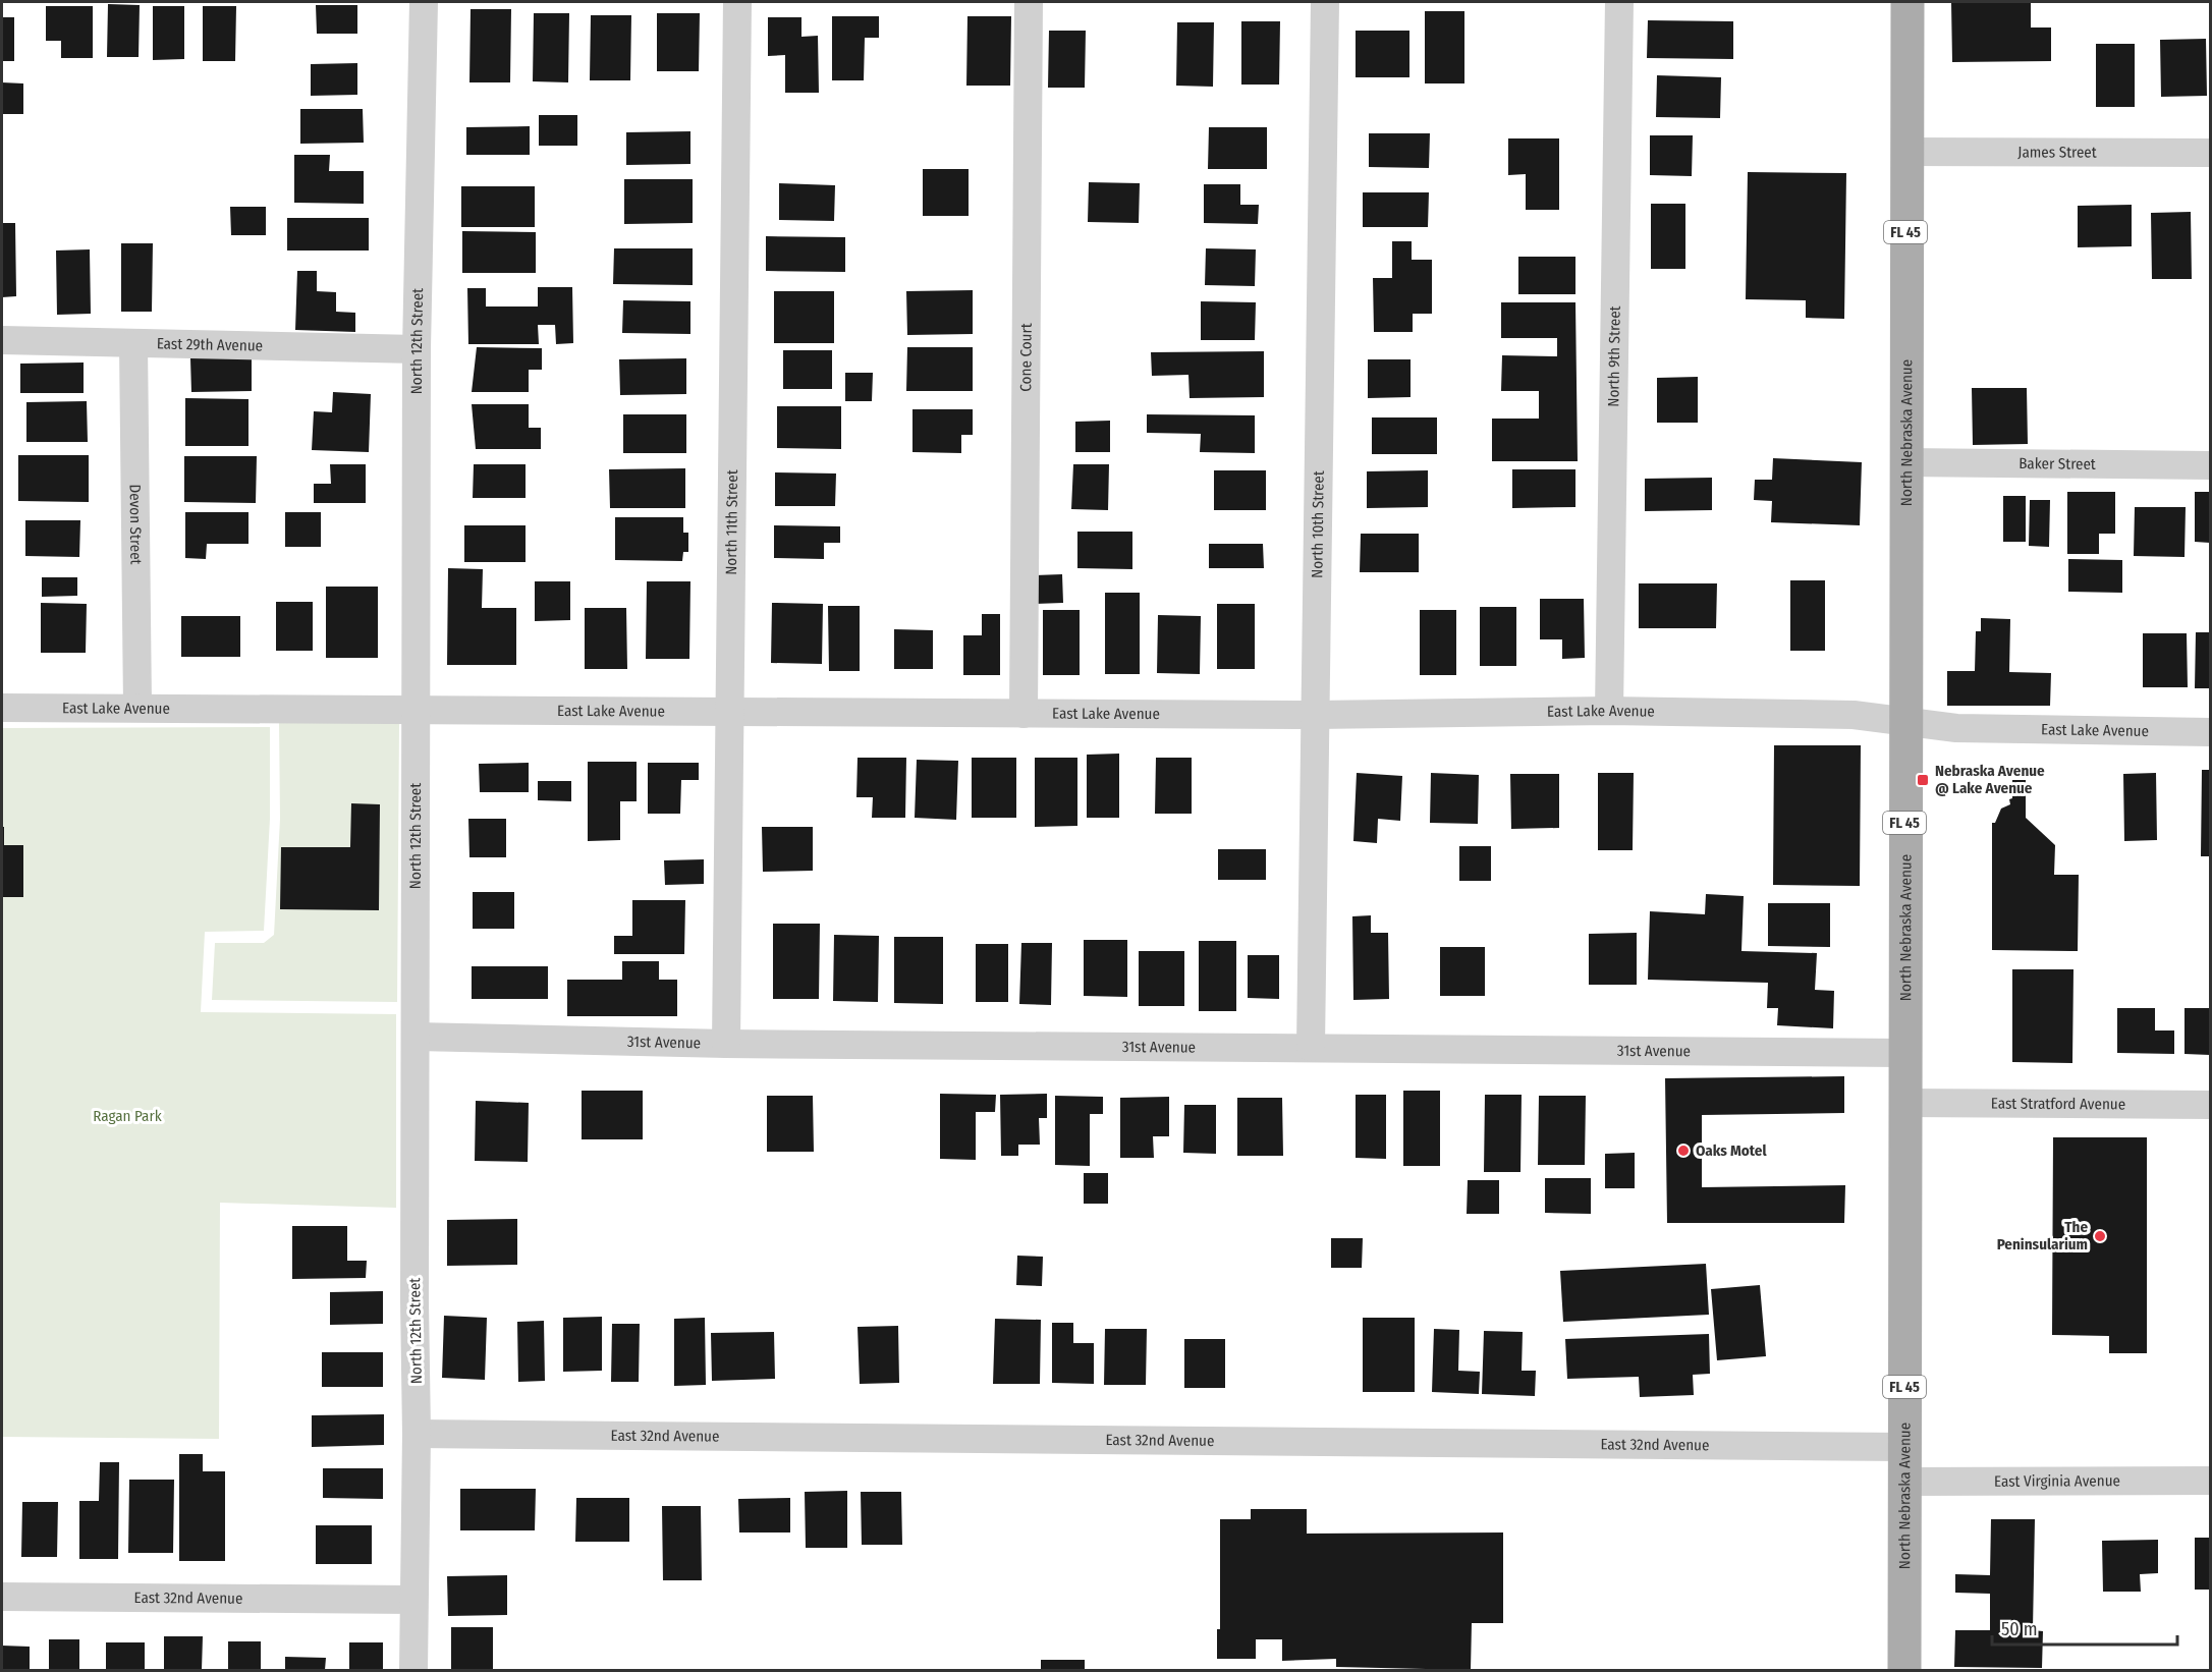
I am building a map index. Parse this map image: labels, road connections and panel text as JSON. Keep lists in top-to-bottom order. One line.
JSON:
{"streets":{"main road":["FL 45","North Nebraska Avenue"],"street":["James Street","North 12th Street","East 29th Avenue","North 9th Street","Cone Court","Baker Street","North 11th Street","North 10th Street","Devon Street","East Lake Avenue","31st Avenue","East Stratford Avenue","East 32nd Avenue","East Virginia Avenue"]},"crossings":[["James Street","North Nebraska Avenue"],["North 12th Street","East 29th Avenue"],["North 12th Street","East Lake Avenue"],["North 12th Street","31st Avenue"],["North 12th Street","East 32nd Avenue"],["East 29th Avenue","Devon Street"],["North 9th Street","East Lake Avenue"],["Cone Court","East Lake Avenue"],["North Nebraska Avenue","Baker Street"],["North Nebraska Avenue","East Lake Avenue"],["North Nebraska Avenue","31st Avenue"],["North Nebraska Avenue","East Stratford Avenue"],["North Nebraska Avenue","East 32nd Avenue"],["North Nebraska Avenue","East Virginia Avenue"],["North 11th Street","East Lake Avenue"],["North 11th Street","31st Avenue"],["North 10th Street","East Lake Avenue"],["North 10th Street","31st Avenue"],["Devon Street","East Lake Avenue"]],"parks":["Ragan Park"],"places":{"transit":["Nebraska Avenue @ Lake Avenue"],"other":["Oaks Motel","The Peninsularium"]},"scale_bar":"50 m"}
